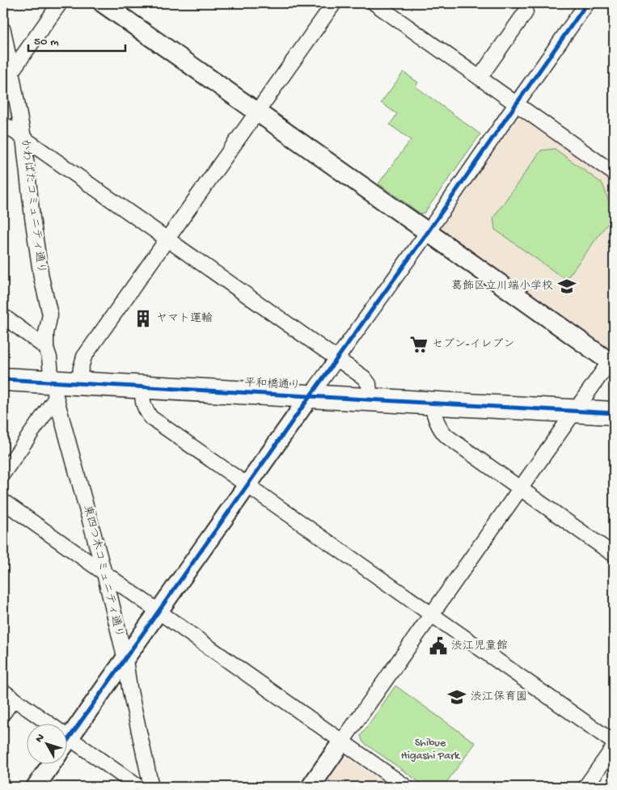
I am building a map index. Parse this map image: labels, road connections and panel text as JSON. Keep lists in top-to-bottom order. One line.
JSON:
{"streets":{"main road":["平和橋通り"],"street":["かわばたコミュニティ通り","東四つ木コミュニティ通り"]},"crossings":[["かわばたコミュニティ通り","平和橋通り"],["かわばたコミュニティ通り","東四つ木コミュニティ通り"],["平和橋通り","東四つ木コミュニティ通り"]],"parks":["Shibue Higashi Park"],"places":{"school or university":["葛飾区立川端小学校","渋江保育園"],"building":["ヤマト運輸"],"supermarket":["セブン-イレブン"],"public building":["渋江児童館"]},"scale_bar":"50 m","north":"top left"}
